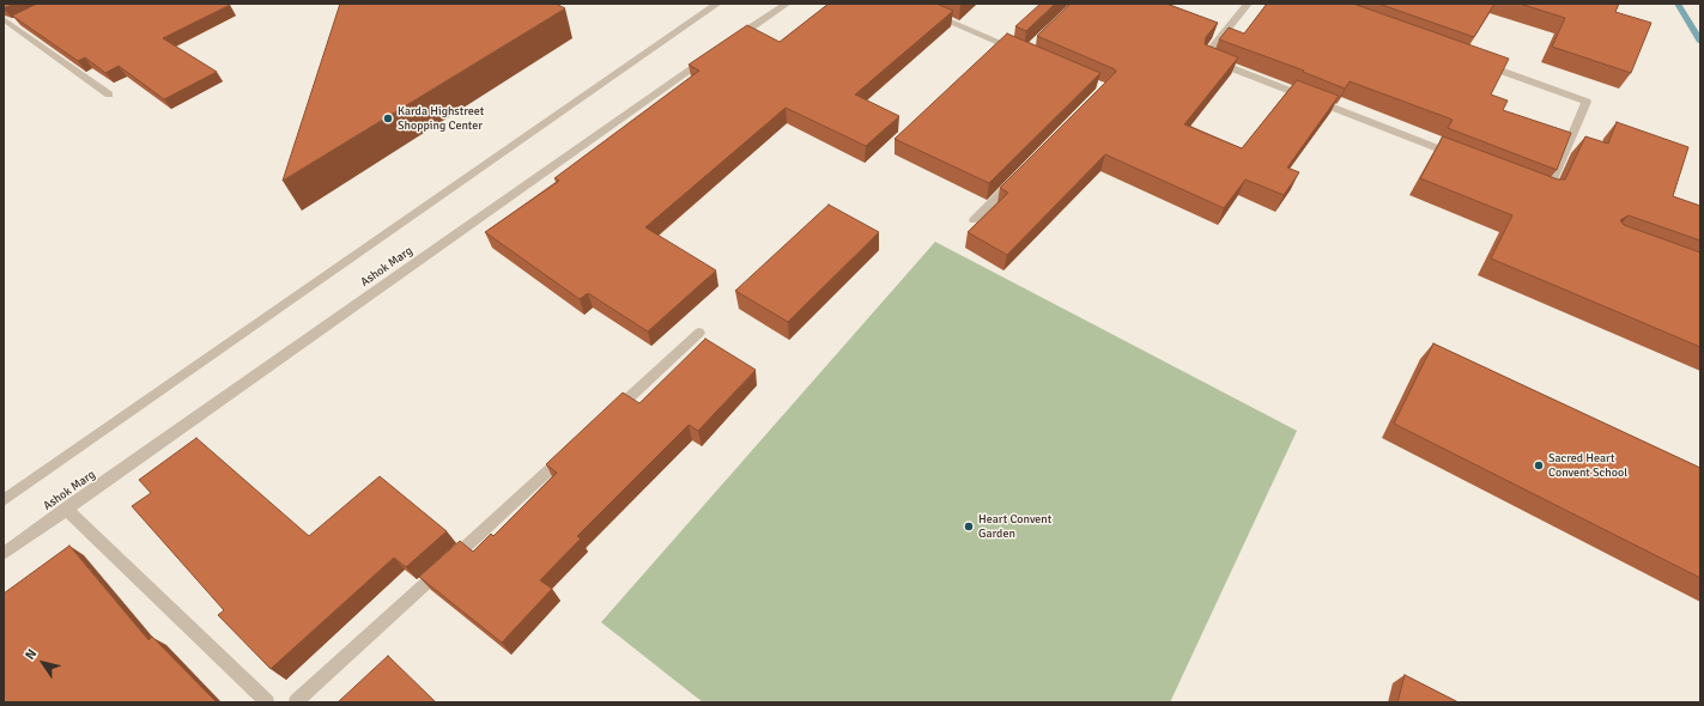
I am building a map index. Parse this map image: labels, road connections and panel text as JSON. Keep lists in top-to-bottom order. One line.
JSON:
{"streets":{"street":["Ashok Marg"]},"places":["Karda Highstreet Shopping Center","Sacred Heart Convent School","Heart Convent Garden"],"north":"top left"}
